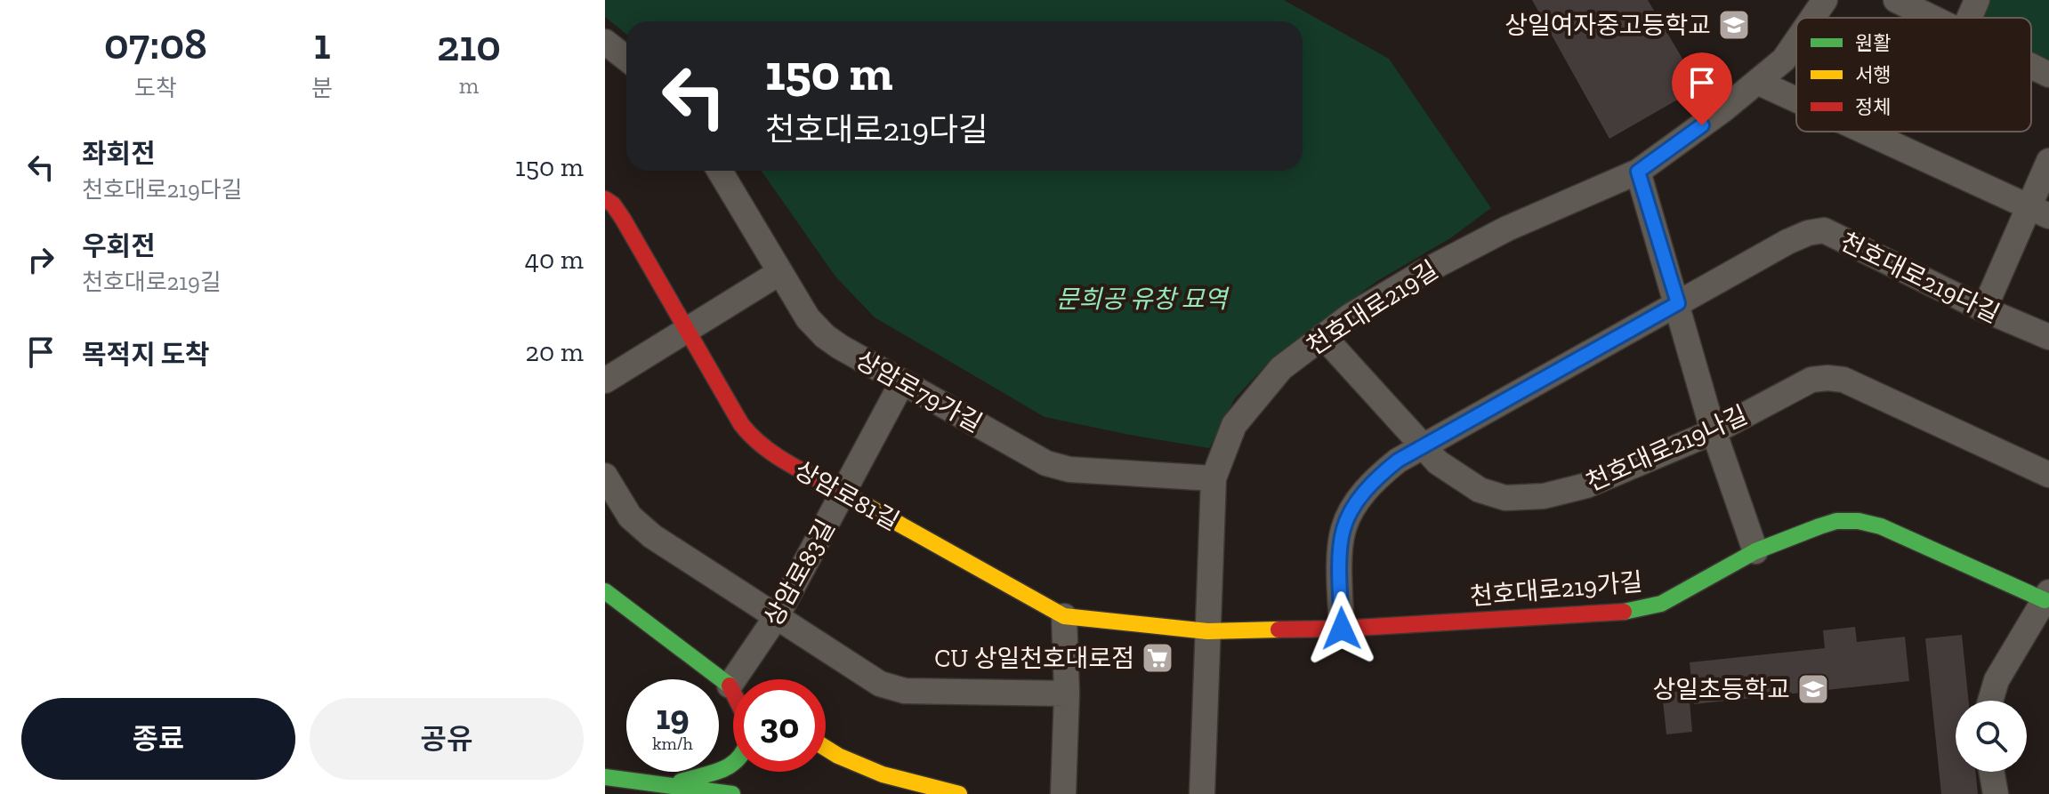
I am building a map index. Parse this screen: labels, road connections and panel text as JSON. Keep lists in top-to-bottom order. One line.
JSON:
{"streets":{"street":["천호대로219다길","천호대로219길","상암로79가길","천호대로219나길","상암로81길","상암로83길","천호대로219가길"]},"crossings":[["천호대로219다길","천호대로219나길"],["천호대로219다길","천호대로219가길"],["천호대로219길","상암로79가길"],["천호대로219길","천호대로219나길"],["천호대로219길","상암로81길"],["천호대로219길","천호대로219가길"],["상암로79가길","상암로83길"],["상암로81길","상암로83길"],["상암로81길","천호대로219가길"]],"parks":["문희공 유창 묘역"],"places":{"school or university":["상일여자중고등학교","상일초등학교"],"supermarket":["CU 상일천호대로점"]},"legend":["원활","서행","정체"],"page":{"eta":["07:08","도착","1","분","210","m"],"turn":["150 m","천호대로219다길"],"list":[{"name":"좌회전","note":"천호대로219다길","value":"150 m"},{"name":"우회전","note":"천호대로219길","value":"40 m"},{"name":"목적지 도착","value":"20 m"}],"speed":"19 km/h","limit":"30","buttons":["종료","공유"]}}
